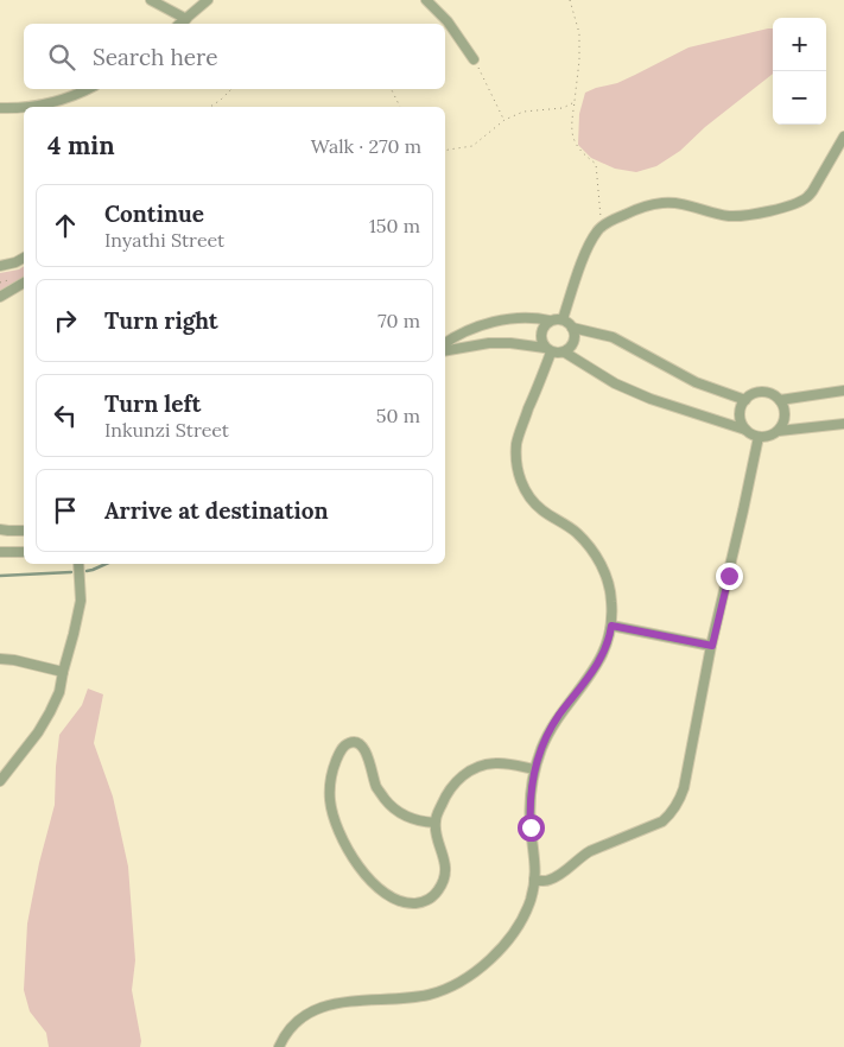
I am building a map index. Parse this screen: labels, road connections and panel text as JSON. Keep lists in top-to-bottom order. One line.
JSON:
{"page":{"map_buttons":["+","−"],"search":"Search here","heading":["4 min","Walk · 270 m"],"list":[["Continue","Inyathi Street","150 m"],["Turn right","70 m"],["Turn left","Inkunzi Street","50 m"],"Arrive at destination"]}}
